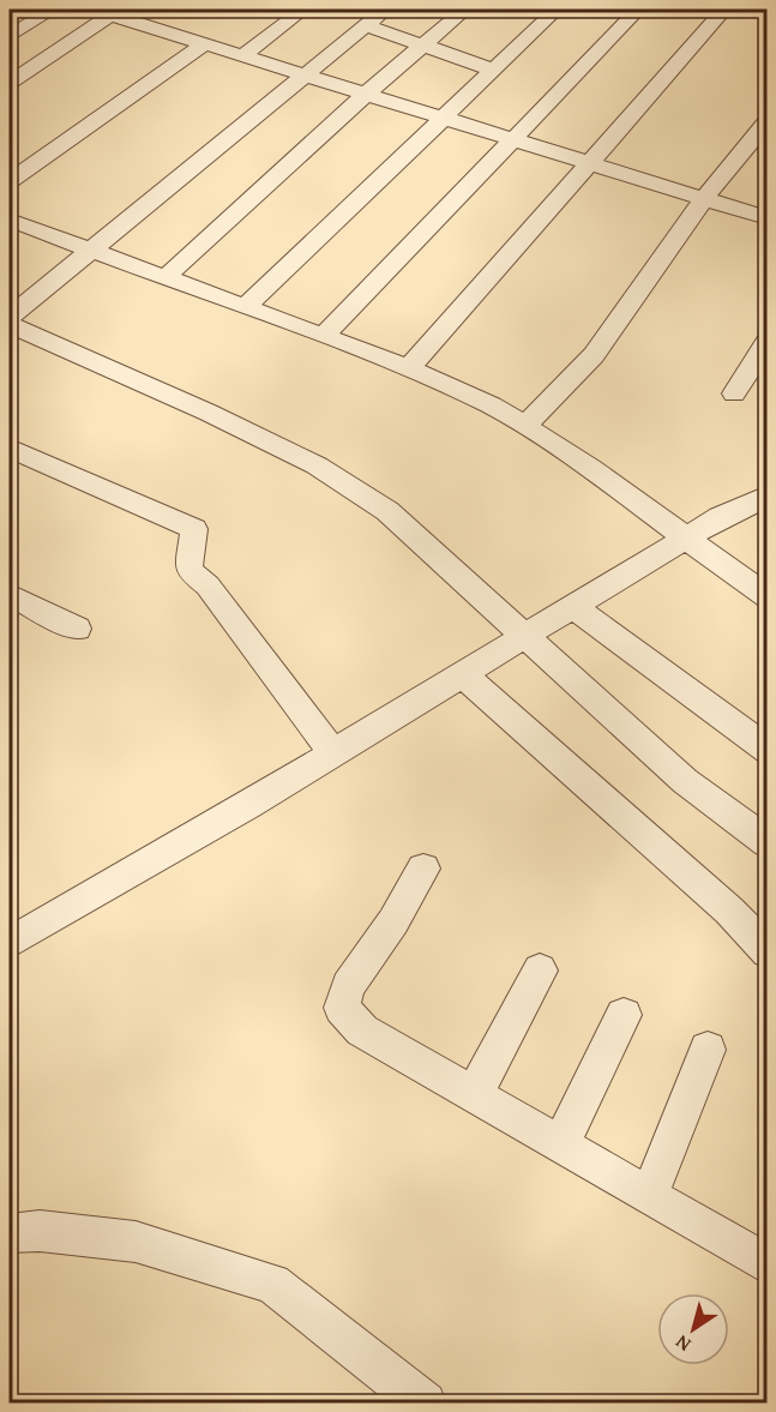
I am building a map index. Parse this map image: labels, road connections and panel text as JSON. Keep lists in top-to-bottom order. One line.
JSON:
{"north":"bottom left"}
